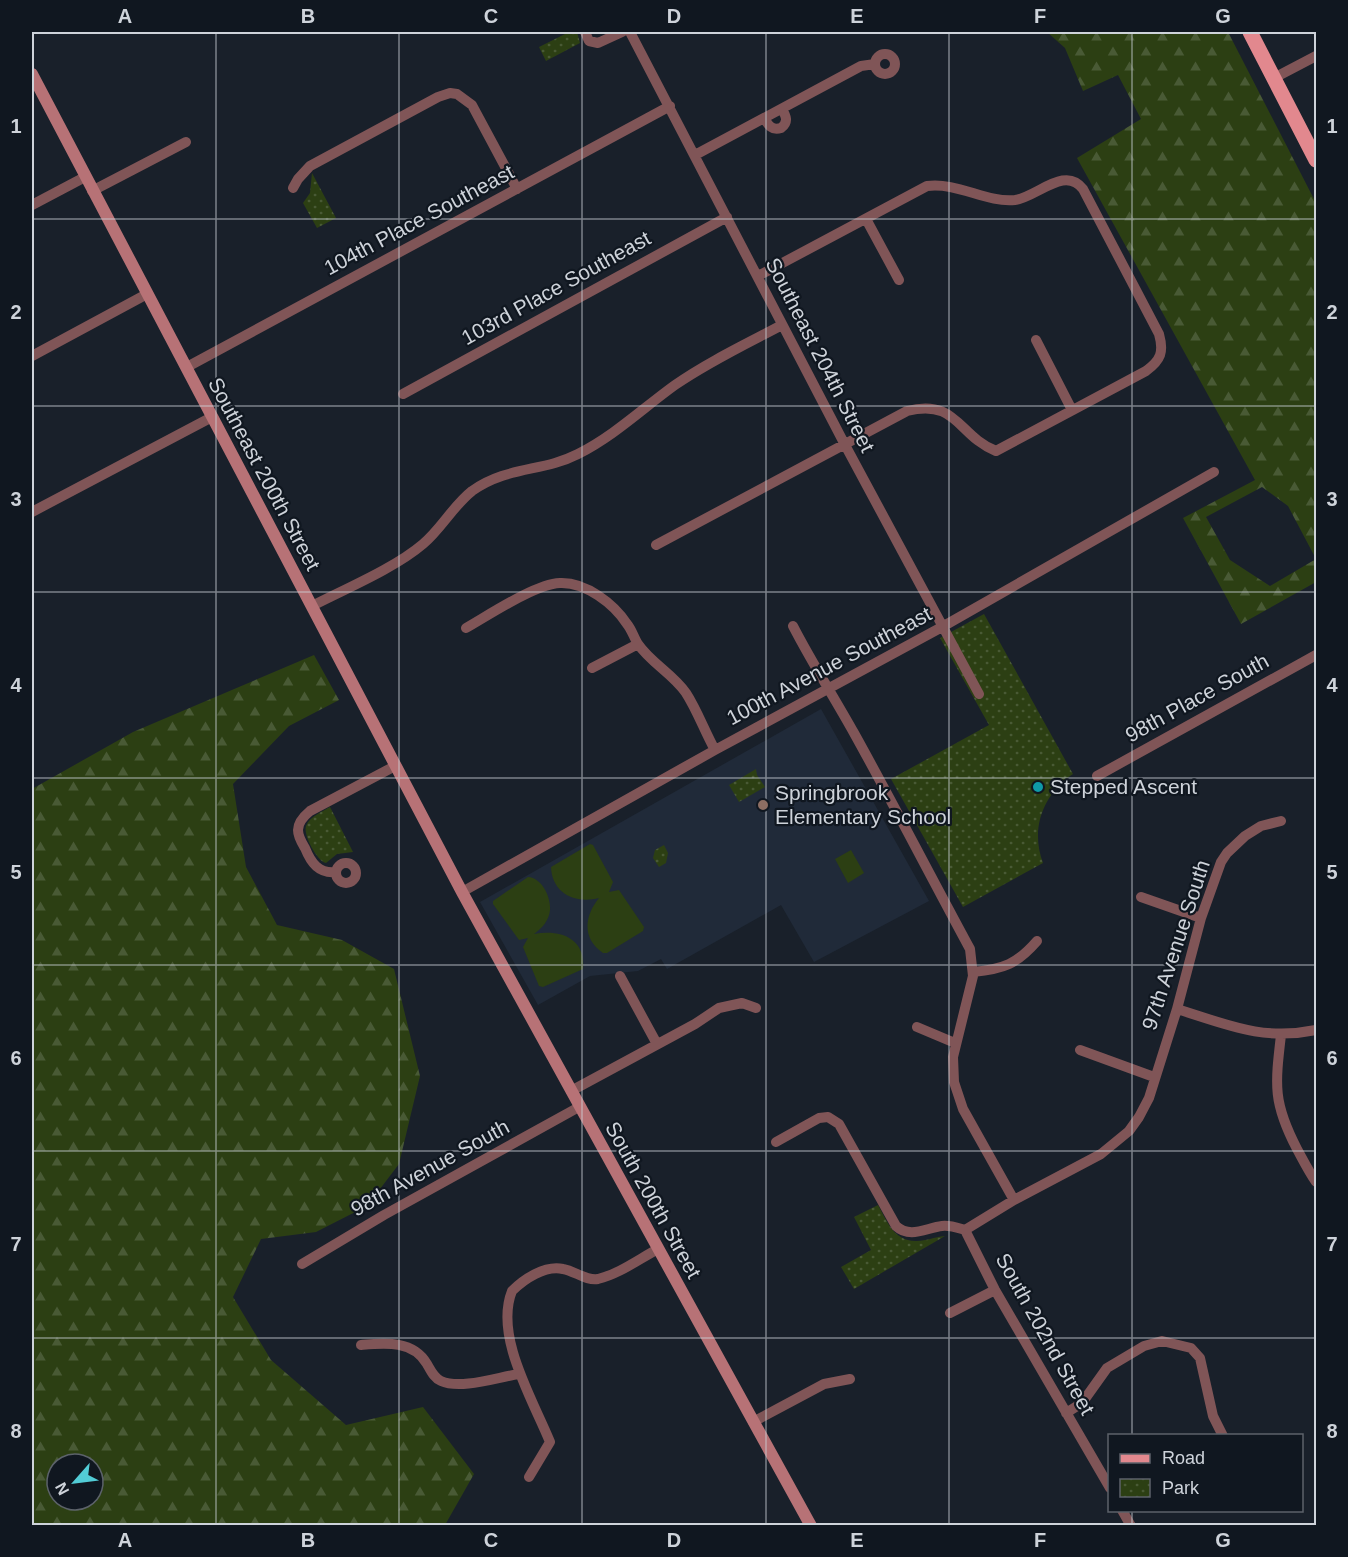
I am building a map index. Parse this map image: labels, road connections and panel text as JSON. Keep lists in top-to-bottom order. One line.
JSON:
{"streets":{"street":["104th Place Southeast","103rd Place Southeast","Southeast 204th Street","Southeast 200th Street","100th Avenue Southeast","98th Place South","97th Avenue South","98th Avenue South","South 200th Street","South 202nd Street"]},"crossings":[["104th Place Southeast","Southeast 204th Street"],["104th Place Southeast","Southeast 200th Street"],["103rd Place Southeast","Southeast 204th Street"],["Southeast 204th Street","100th Avenue Southeast"],["Southeast 200th Street","100th Avenue Southeast"],["Southeast 200th Street","South 200th Street"],["100th Avenue Southeast","South 200th Street"],["97th Avenue South","South 202nd Street"],["98th Avenue South","South 200th Street"]],"places":["Stepped Ascent","Springbrook Elementary School"],"legend":["Road","Park"],"north":"bottom left","grid":{"columns":["A","B","C","D","E","F","G"],"rows":["1","2","3","4","5","6","7","8"]}}
